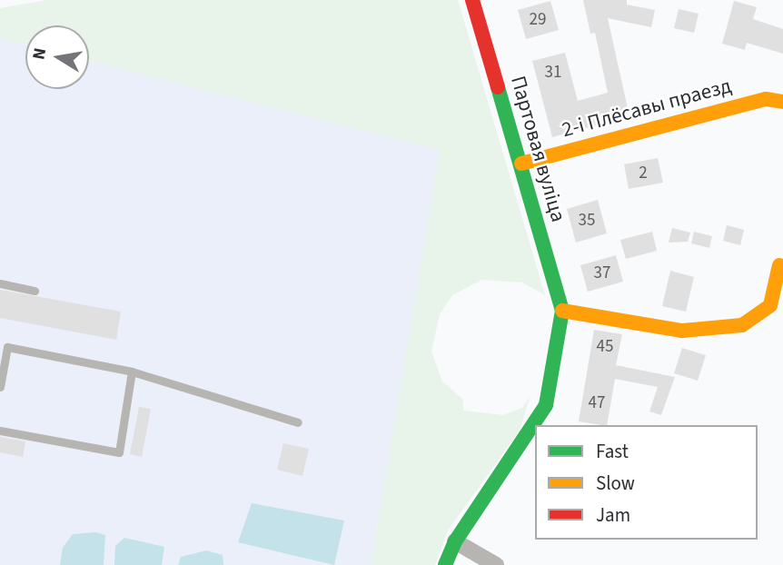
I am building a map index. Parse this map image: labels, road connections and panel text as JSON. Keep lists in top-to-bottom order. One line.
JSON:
{"streets":{"street":["2-і Плёсавы праезд","Партовая вуліца"]},"crossings":[["2-і Плёсавы праезд","Партовая вуліца"]],"house_numbers":["29","31","2","35","37","45","47"],"legend":["Fast","Slow","Jam"],"north":"left"}
